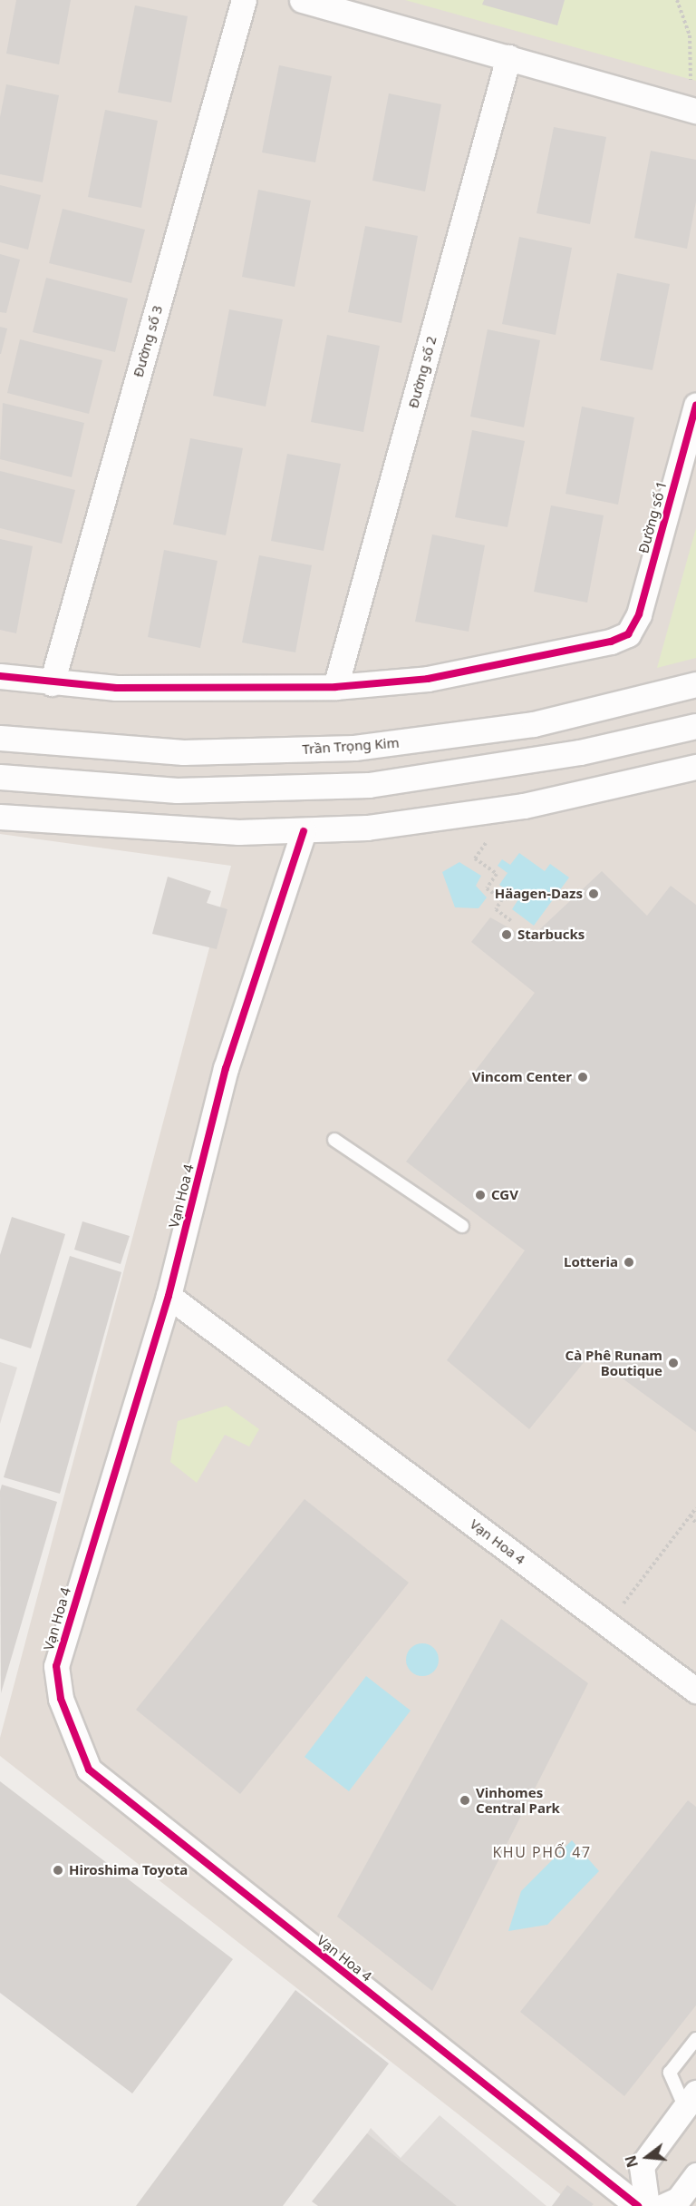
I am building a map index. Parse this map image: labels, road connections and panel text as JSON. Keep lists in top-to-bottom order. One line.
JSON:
{"streets":{"street":["Đường số 3","Đường số 2","Đường số 1","Trần Trọng Kim","Vạn Hoa 4"]},"crossings":[["Đường số 2","Đường số 1"]],"districts":["KHU PHỐ 47"],"places":["Häagen-Dazs","Starbucks","Vincom Center","CGV","Lotteria","Cà Phê Runam Boutique","Vinhomes Central Park","Hiroshima Toyota"],"north":"left"}
